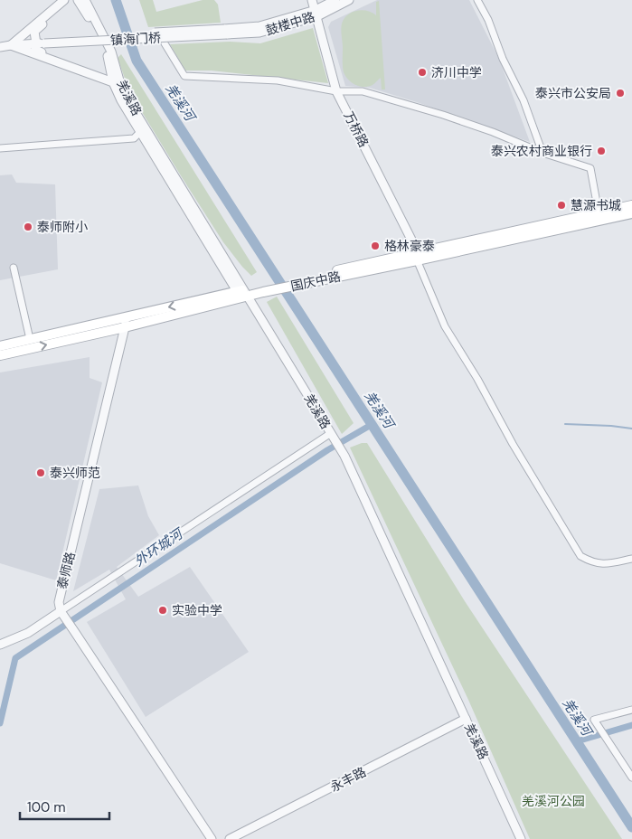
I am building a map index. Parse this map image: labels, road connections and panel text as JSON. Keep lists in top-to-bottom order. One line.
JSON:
{"streets":{"main road":["国庆中路"],"street":["鼓楼中路","镇海门桥","羌溪路","万桥路","泰师路","永丰路"]},"crossings":[["鼓楼中路","镇海门桥"],["鼓楼中路","万桥路"],["羌溪路","国庆中路"],["羌溪路","永丰路"],["万桥路","国庆中路"]],"water":["羌溪河","外环城河"],"parks":["羌溪河公园"],"places":["济川中学","泰兴市公安局","泰兴农村商业银行","慧源书城","泰师附小","格林豪泰","泰兴师范","实验中学"],"scale_bar":"100 m"}
